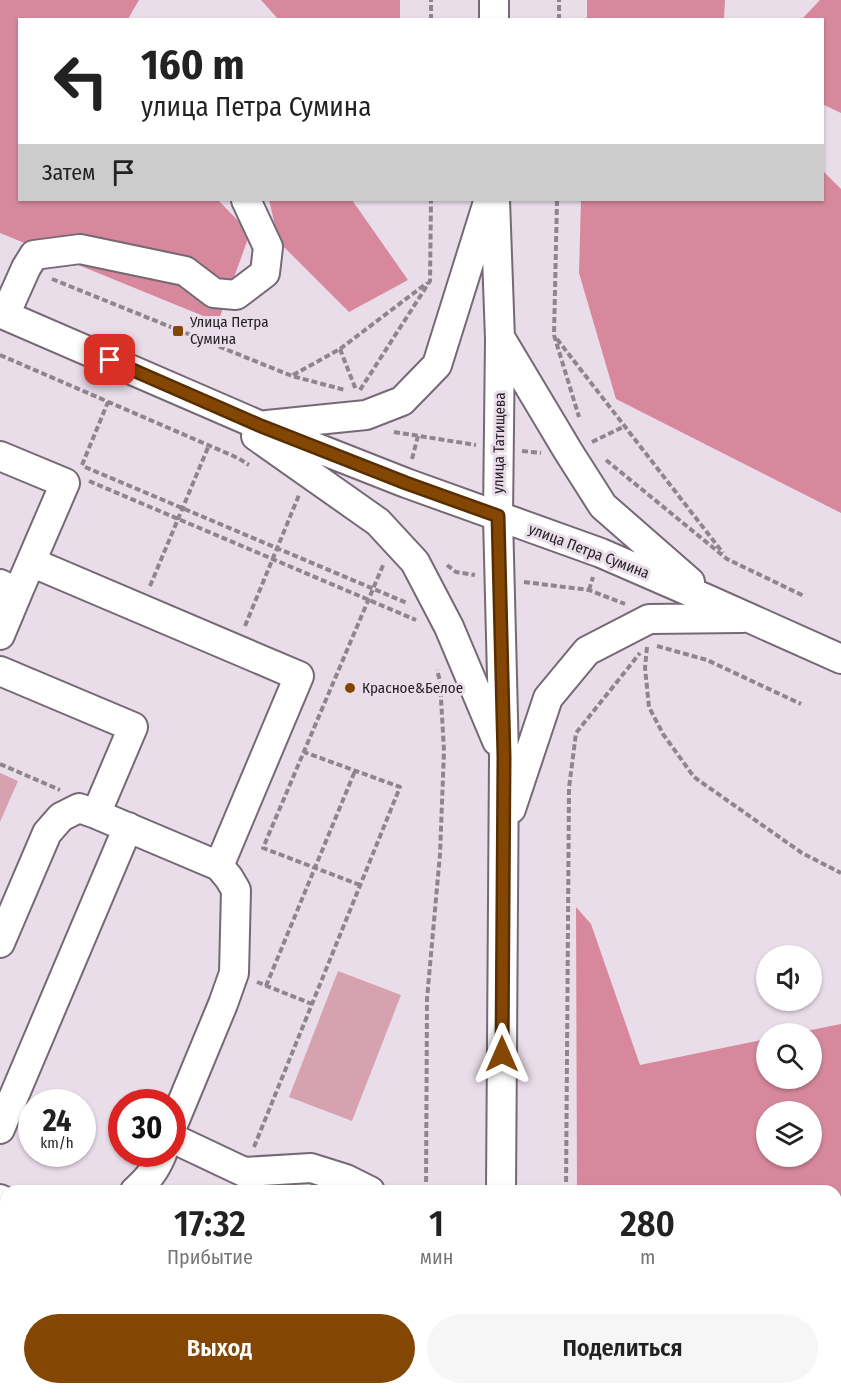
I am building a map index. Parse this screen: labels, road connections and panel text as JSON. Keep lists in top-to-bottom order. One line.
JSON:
{"streets":{"street":["улица Татищева","улица Петра Сумина"]},"crossings":[["улица Татищева","улица Петра Сумина"]],"places":{"transit":["Улица Петра Сумина"],"other":["Красное&Белое"]},"page":{"turn":["160 m","улица Петра Сумина"],"then":"Затем","speed":"24 km/h","limit":"30","eta":["17:32","Прибытие","1","мин","280","m"],"buttons":["Выход","Поделиться"]}}
